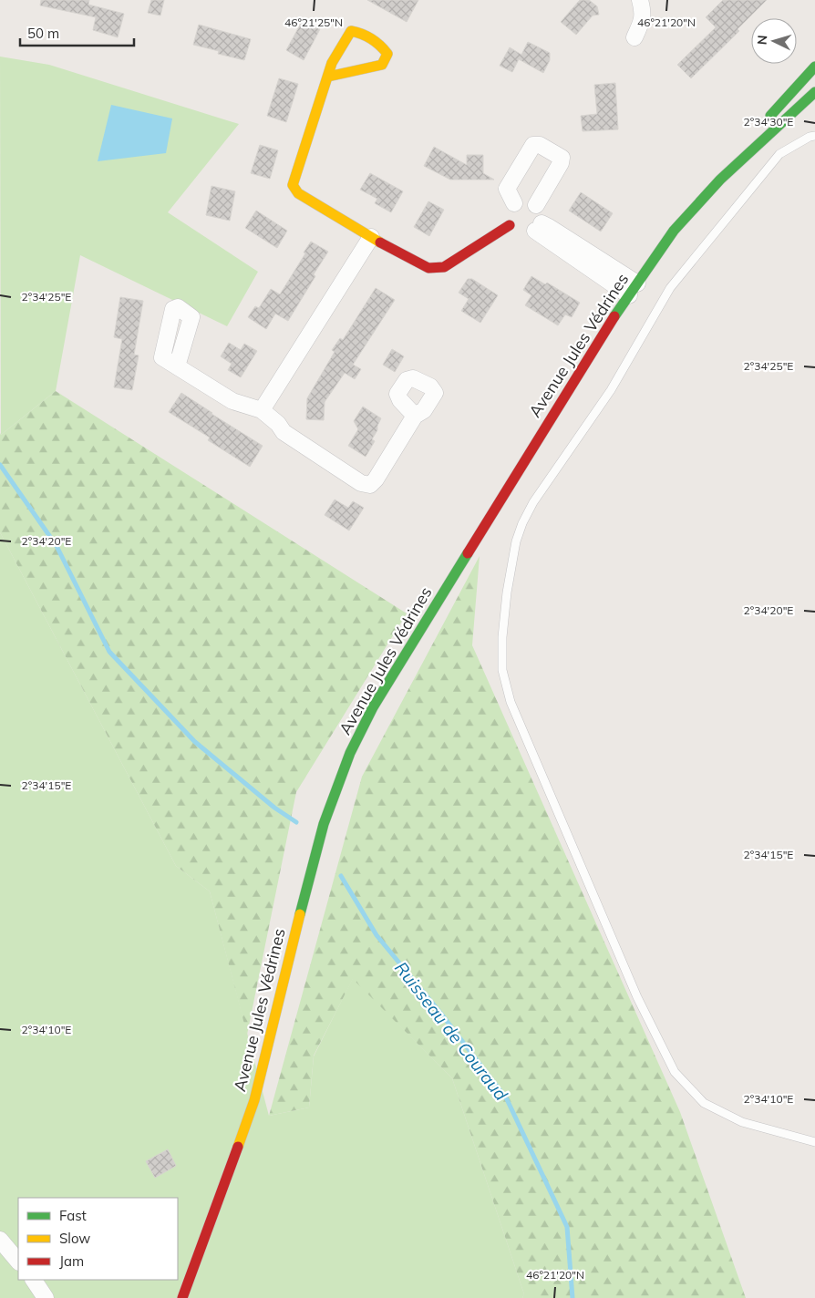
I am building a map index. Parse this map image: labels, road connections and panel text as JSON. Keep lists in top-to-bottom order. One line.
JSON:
{"streets":{"main road":["Avenue Jules Védrines"]},"water":["Ruisseau de Couraud"],"legend":["Fast","Slow","Jam"],"scale_bar":"50 m","north":"left","coordinates":["46°21'25\"N","46°21'20\"N","2°34'30\"E","2°34'25\"E","2°34'20\"E","2°34'15\"E","2°34'10\"E"]}
